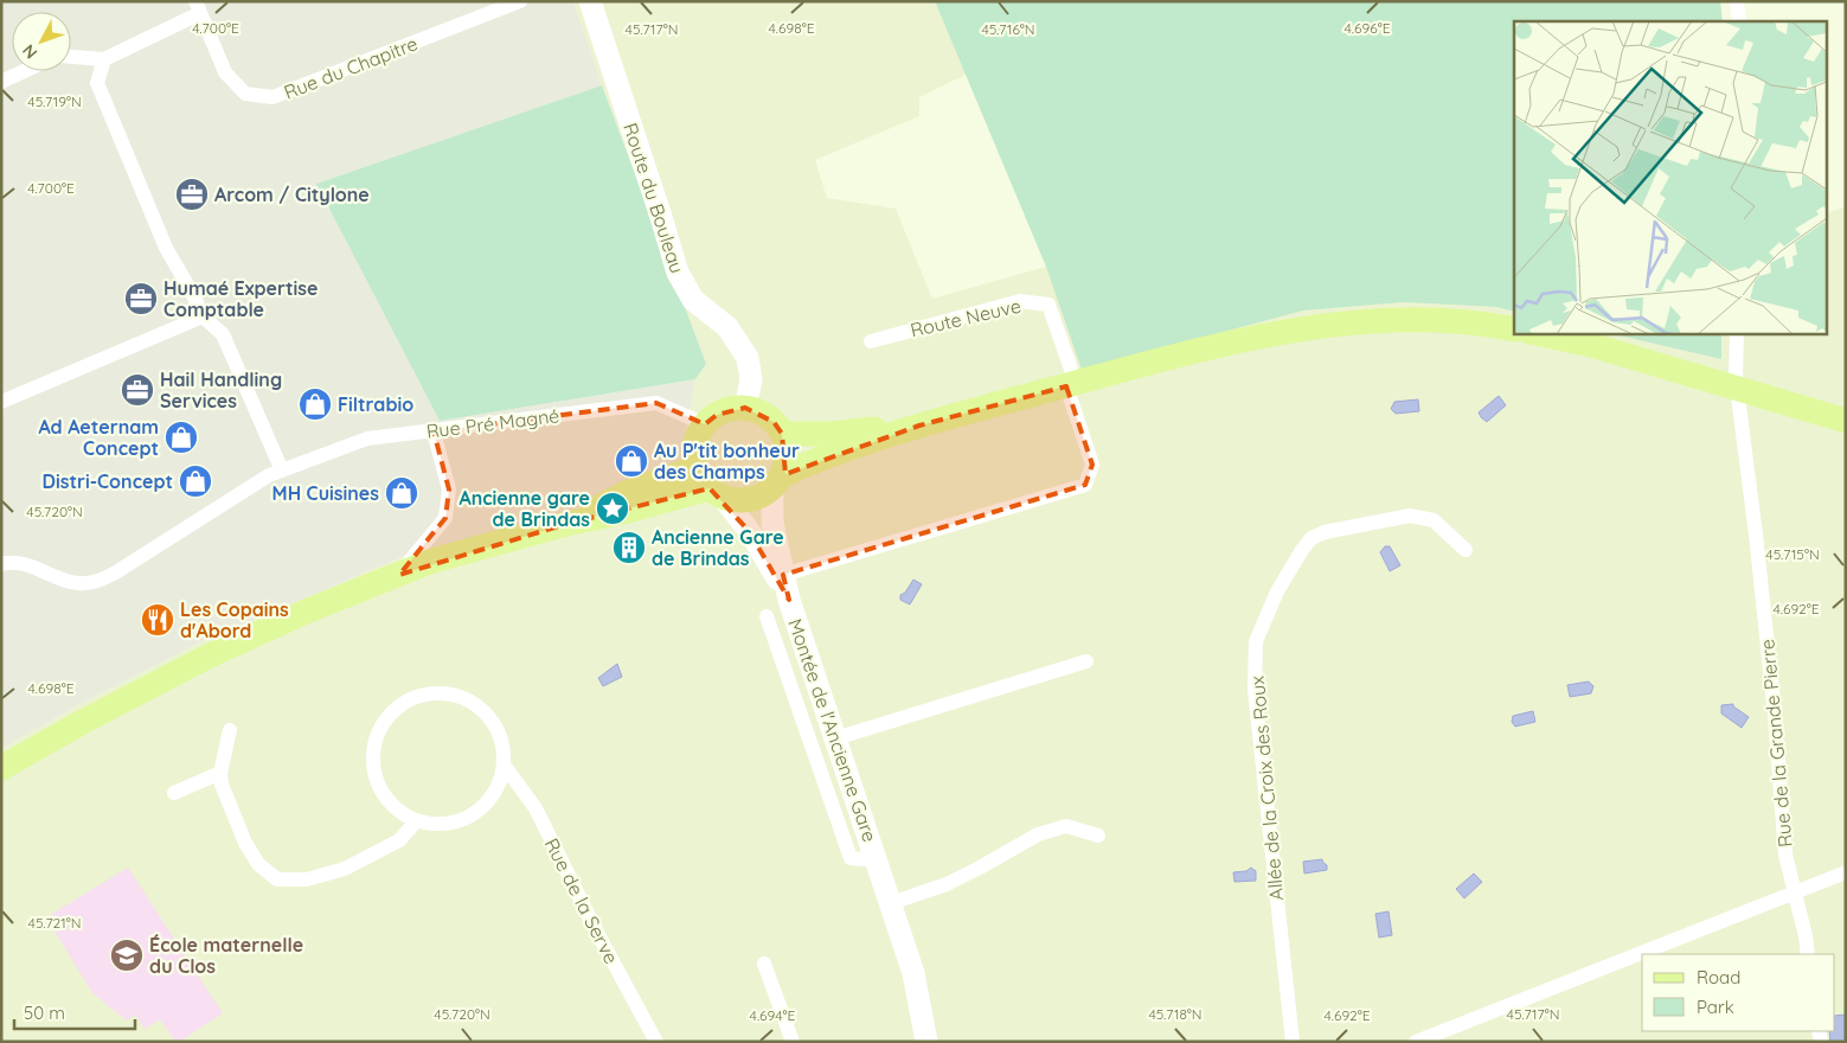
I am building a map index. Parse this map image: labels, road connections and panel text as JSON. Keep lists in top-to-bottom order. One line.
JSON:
{"streets":{"street":["Rue du Chapitre","Route du Bouleau","Route Neuve","Rue Pré Magné","Montée de l'Ancienne Gare","Rue de la Grande Pierre","Allée de la Croix des Roux","Rue de la Serve"]},"crossings":[["Route du Bouleau","Rue Pré Magné"],["Route du Bouleau","Montée de l'Ancienne Gare"],["Rue Pré Magné","Montée de l'Ancienne Gare"]],"places":{"office":["Arcom / Citylone","Humaé Expertise Comptable","Hail Handling Services"],"shop":["Filtrabio","Ad Aeternam Concept","Au P'tit bonheur des Champs","Distri-Concept","MH Cuisines"],"place":["Ancienne gare de Brindas"],"building":["Ancienne Gare de Brindas"],"restaurant":["Les Copains d'Abord"],"school or university":["École maternelle du Clos"]},"legend":["Road","Park"],"scale_bar":"50 m","north":"bottom left","coordinates":["4.700°E","4.698°E","4.696°E","45.717°N","45.716°N","45.719°N","45.720°N","45.715°N","4.692°E","45.721°N","45.718°N","4.694°E"]}
